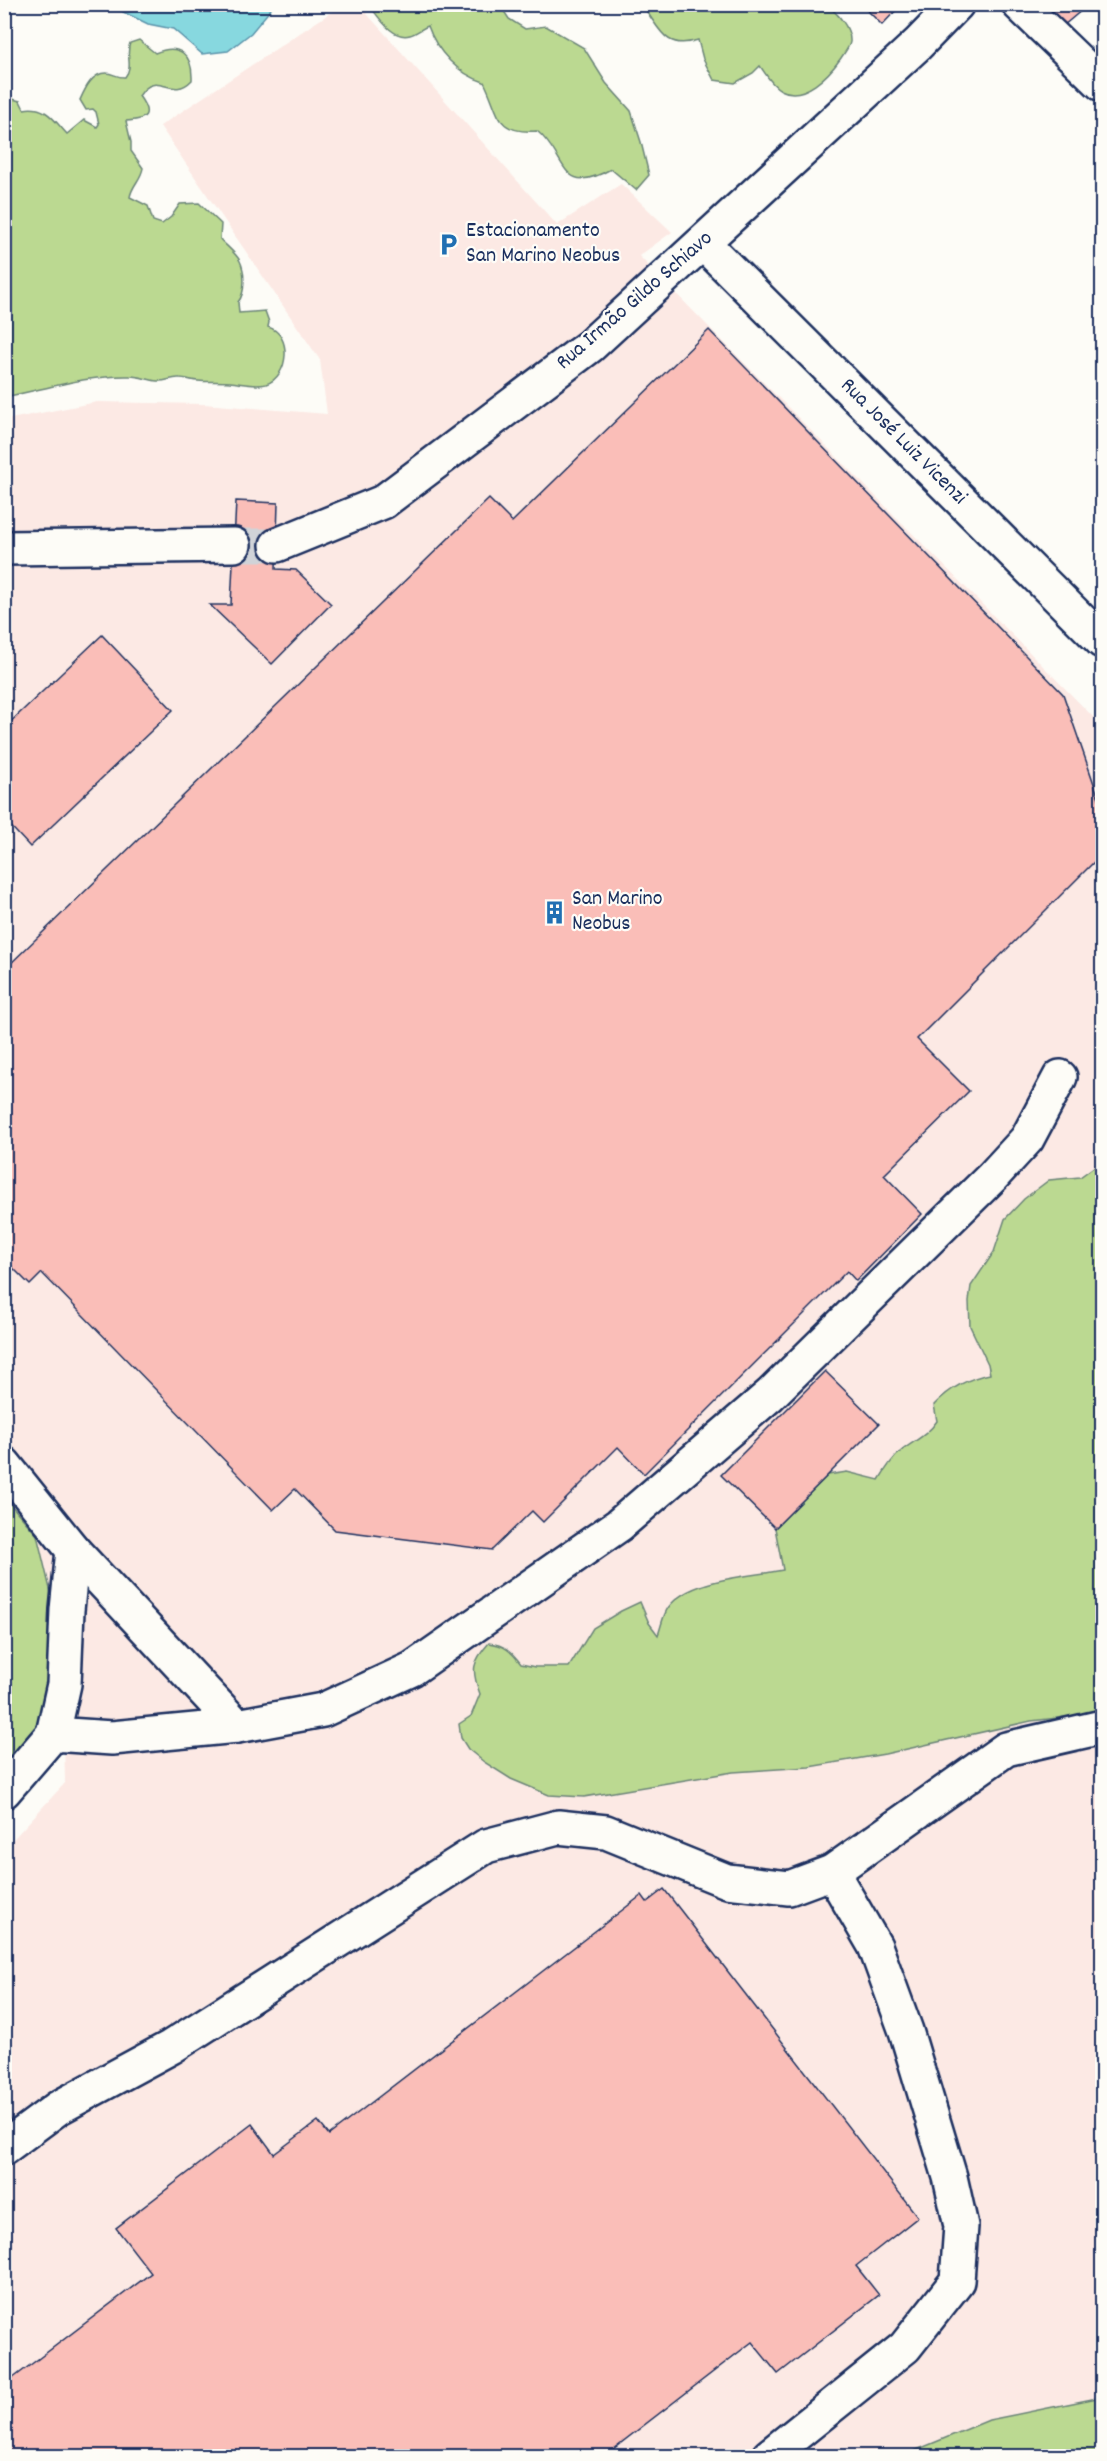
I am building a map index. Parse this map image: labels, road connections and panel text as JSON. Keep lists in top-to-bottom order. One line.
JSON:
{"streets":{"street":["Rua Irmão Gildo Schiavo","Rua José Luiz Vicenzi"]},"crossings":[["Rua Irmão Gildo Schiavo","Rua José Luiz Vicenzi"]],"places":{"parking":["Estacionamento San Marino Neobus"],"building":["San Marino Neobus"]}}
